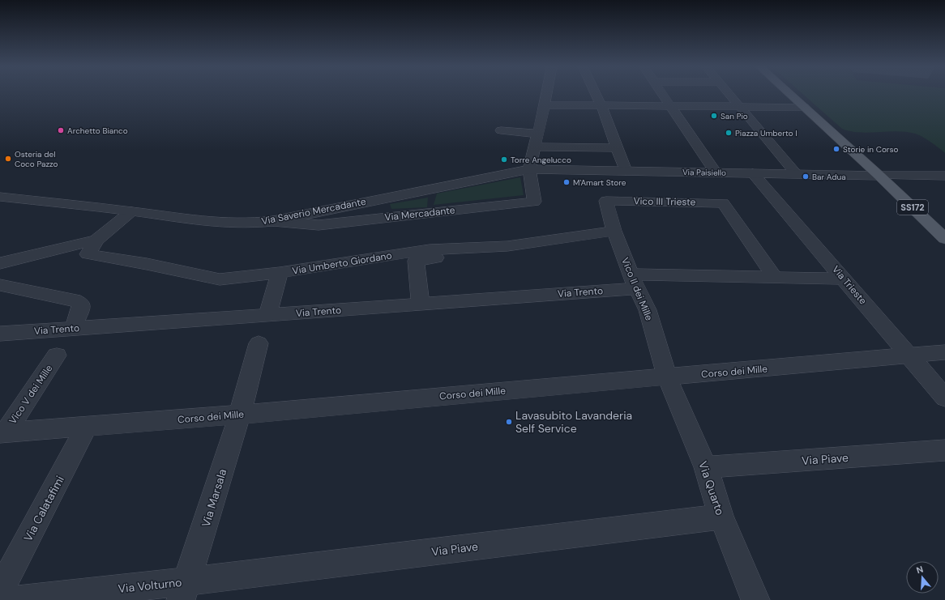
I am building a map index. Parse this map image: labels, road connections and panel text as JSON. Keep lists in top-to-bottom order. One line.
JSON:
{"streets":{"main road":["SS172"],"street":["Via Paisiello","Vico III Trieste","Via Saverio Mercadante","Via Mercadante","Via Umberto Giordano","Via Trieste","Vico II dei Mille","Via Trento","Corso dei Mille","Vico V dei Mille","Via Piave","Via Quarto","Via Marsala","Via Calatafimi","Via Volturno"]},"crossings":[["Via Paisiello","SS172"],["Via Paisiello","Via Saverio Mercadante"],["Via Paisiello","Via Mercadante"],["Via Paisiello","Via Trieste"],["Vico III Trieste","Vico II dei Mille"],["Vico III Trieste","Via Trento"],["Via Saverio Mercadante","Via Mercadante"],["Via Umberto Giordano","Vico II dei Mille"],["Via Trieste","Via Trento"],["Via Trieste","Corso dei Mille"],["Vico II dei Mille","Via Trento"],["Vico II dei Mille","Corso dei Mille"],["Vico II dei Mille","Via Quarto"],["Corso dei Mille","Vico V dei Mille"],["Corso dei Mille","Via Quarto"],["Corso dei Mille","Via Marsala"],["Corso dei Mille","Via Calatafimi"],["Via Piave","Via Quarto"],["Via Piave","Via Marsala"],["Via Piave","Via Volturno"],["Via Marsala","Via Volturno"]],"places":["San Pio","Archetto Bianco","Piazza Umberto I","Storie in Corso","Osteria del Coco Pazzo","Torre Angelucco","Bar Adua","M'Amart Store","Lavasubito Lavanderia Self Service"],"north":"top"}
